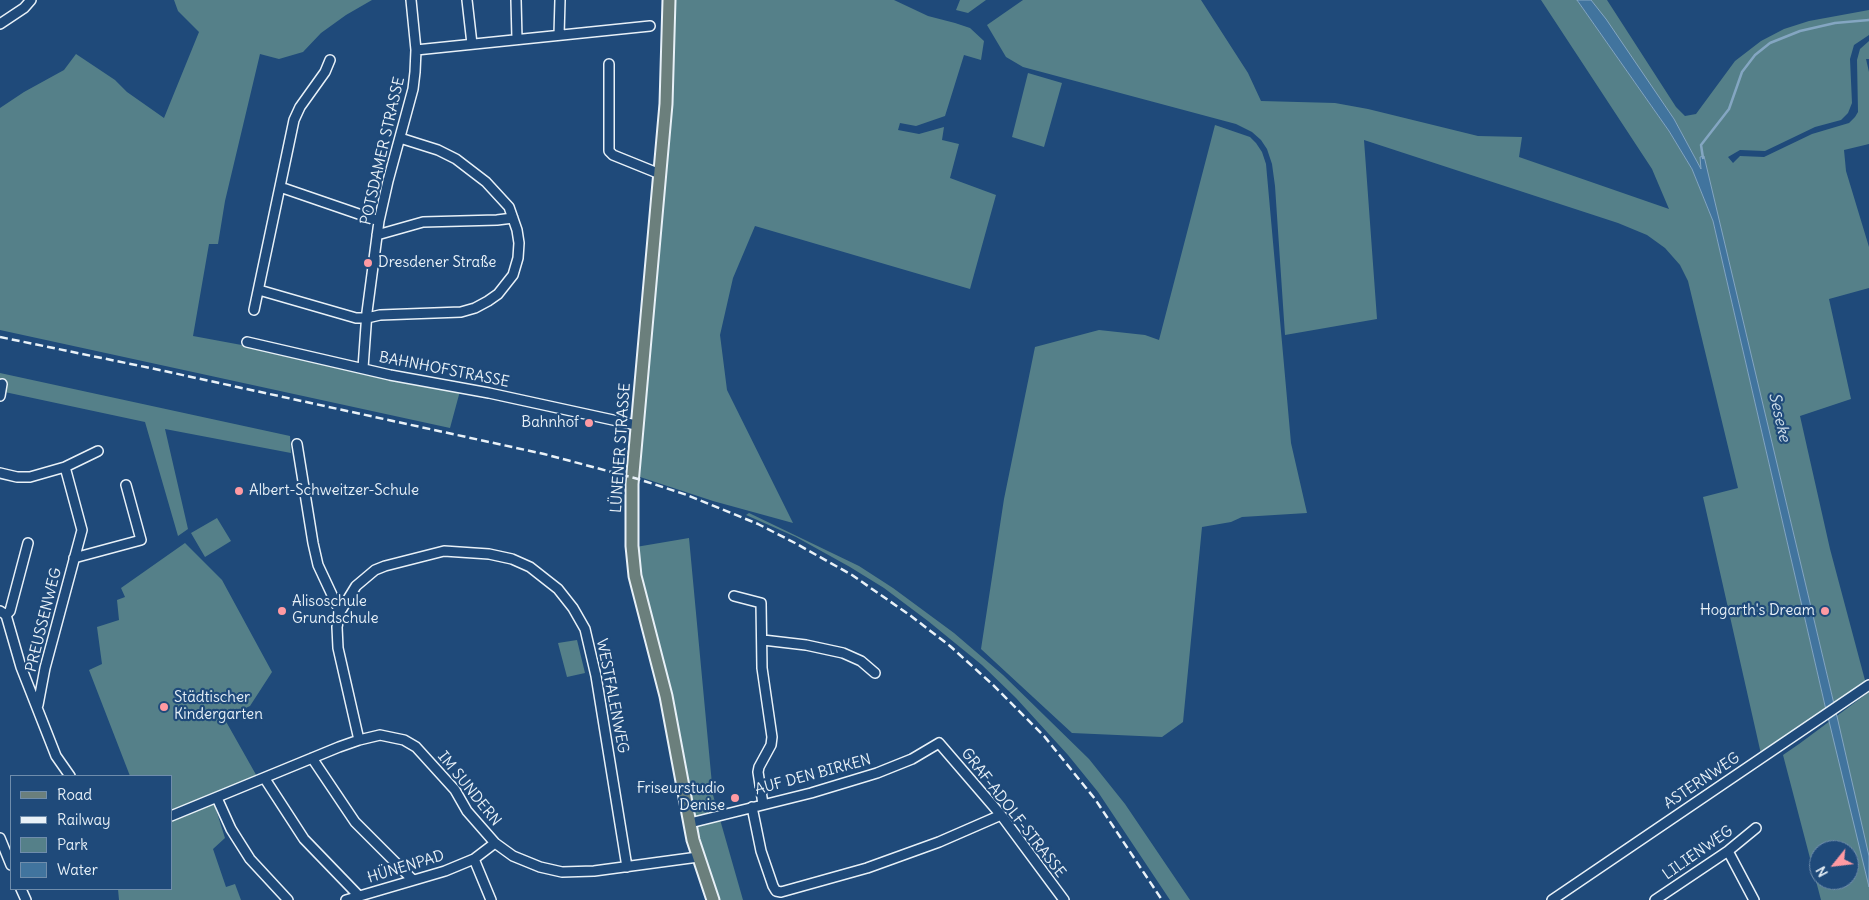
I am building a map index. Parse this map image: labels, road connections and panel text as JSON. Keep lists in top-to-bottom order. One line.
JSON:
{"streets":{"main road":["LÜNENER STRASSE"],"street":["POTSDAMER STRASSE","BAHNHOFSTRASSE","PREUSSENWEG","WESTFALENWEG","AUF DEN BIRKEN","ASTERNWEG","IM SUNDERN","GRAF-ADOLF-STRASSE","LILIENWEG","HÜNENPAD"]},"crossings":[["POTSDAMER STRASSE","BAHNHOFSTRASSE"],["BAHNHOFSTRASSE","LÜNENER STRASSE"],["LÜNENER STRASSE","AUF DEN BIRKEN"],["LÜNENER STRASSE","IM SUNDERN"],["WESTFALENWEG","IM SUNDERN"],["AUF DEN BIRKEN","GRAF-ADOLF-STRASSE"],["IM SUNDERN","HÜNENPAD"]],"water":["Seseke"],"places":["Dresdener Straße","Bahnhof","Albert-Schweitzer-Schule","Alisoschule Grundschule","Hogarth's Dream","Städtischer Kindergarten","Friseurstudio Denise"],"legend":["Road","Railway","Park","Water"],"north":"bottom left"}
